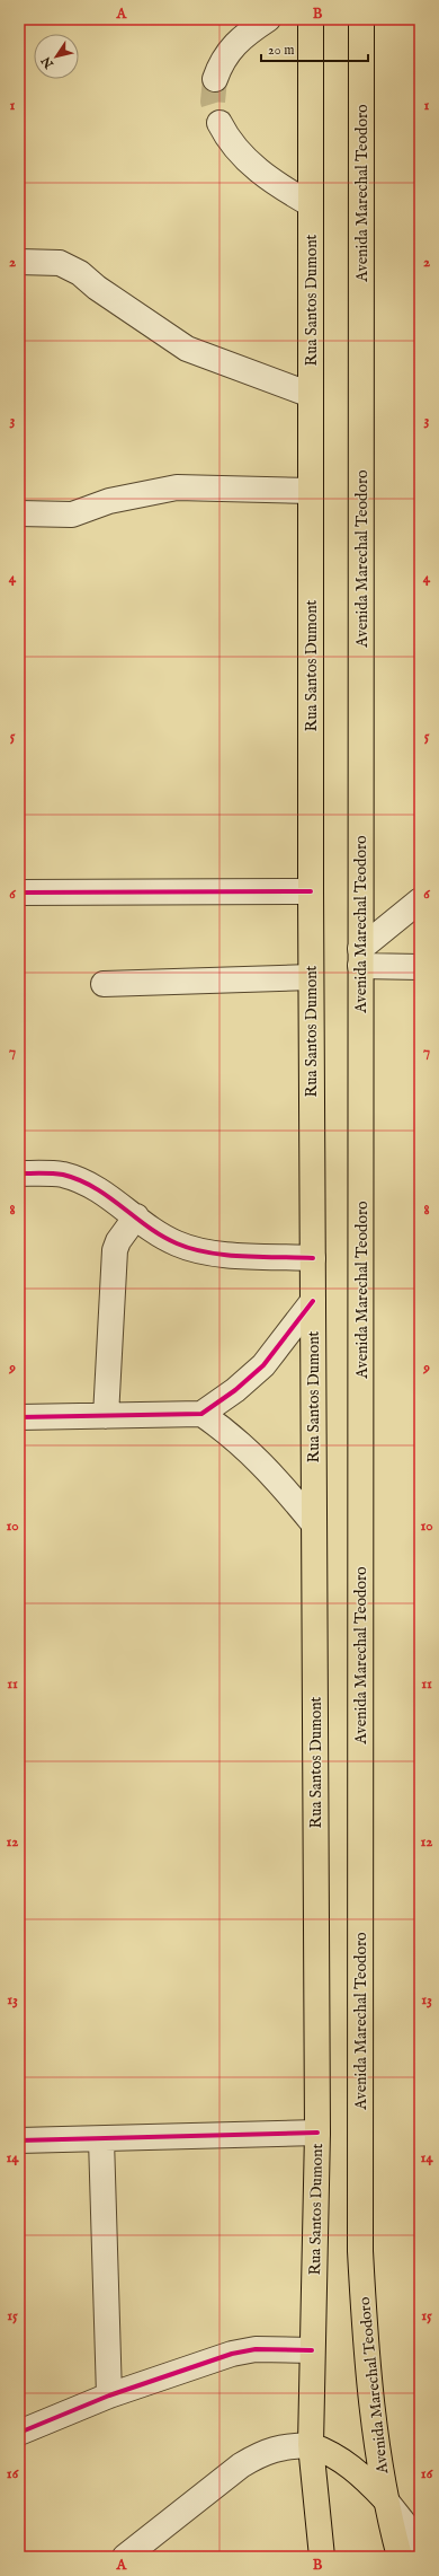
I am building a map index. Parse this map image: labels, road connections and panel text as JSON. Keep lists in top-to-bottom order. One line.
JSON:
{"streets":{"main road":["Avenida Marechal Teodoro","Rua Santos Dumont"]},"scale_bar":"20 m","north":"bottom left","grid":{"columns":["A","B"],"rows":["1","2","3","4","5","6","7","8","9","10","11","12","13","14","15","16"]}}
